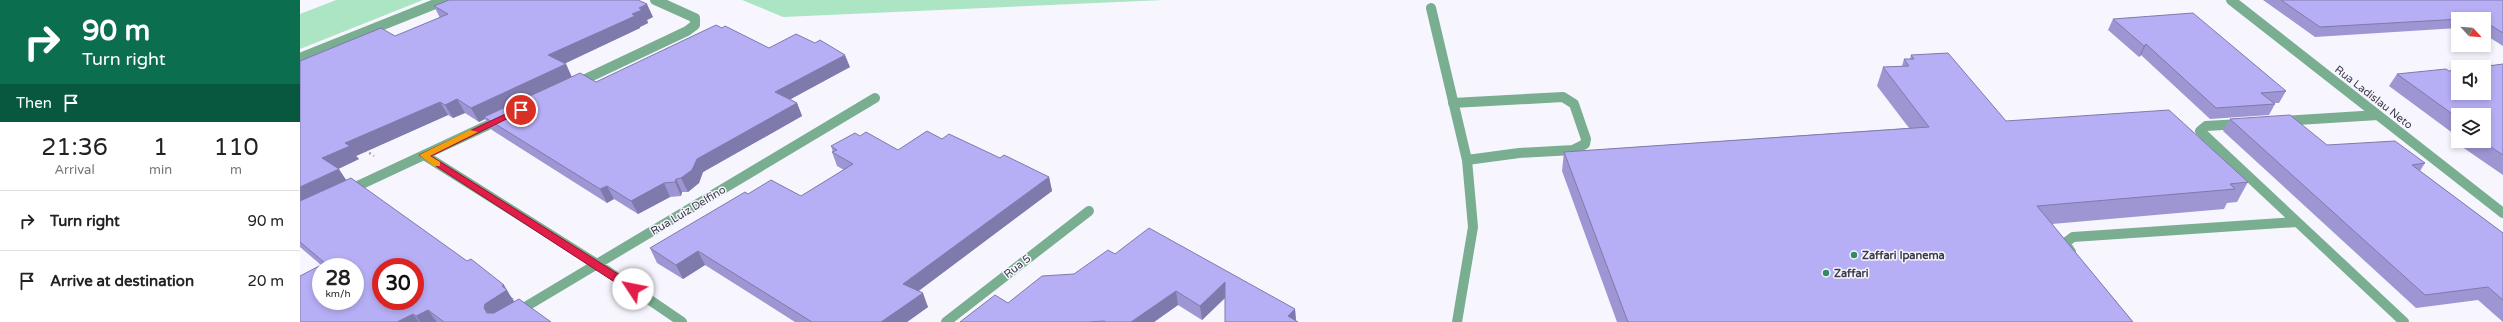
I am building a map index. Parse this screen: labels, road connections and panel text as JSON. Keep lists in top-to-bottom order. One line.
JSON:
{"streets":{"street":["Rua Ladislau Neto","Rua Luiz Delfino","Rua 5"]},"places":["Zaffari Ipanema","Zaffari"],"north":"bottom right","page":{"turn":["90 m","Turn right"],"then":"Then","eta":["21:36","Arrival","1","min","110","m"],"list":[{"name":"Turn right","value":"90 m"},{"name":"Arrive at destination","value":"20 m"}],"speed":"28 km/h","limit":"30"}}
